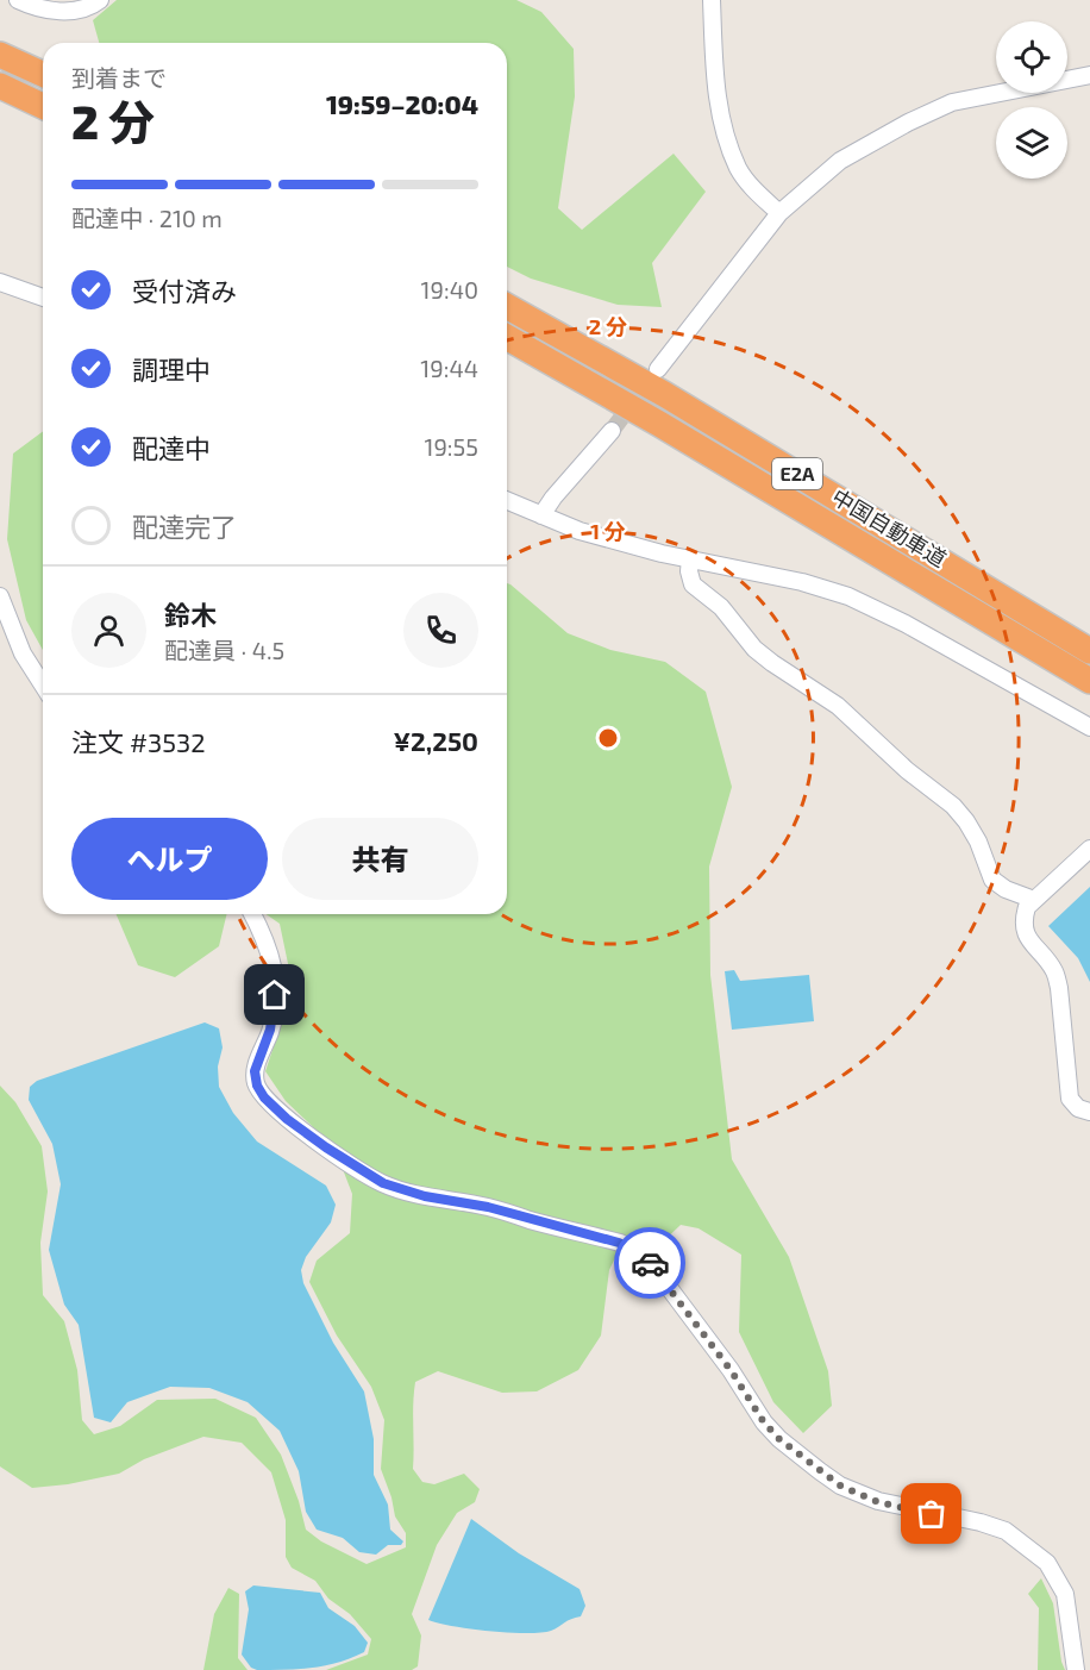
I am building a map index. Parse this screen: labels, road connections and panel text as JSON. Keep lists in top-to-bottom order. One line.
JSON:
{"streets":{"highway":["E2A","中国自動車道"]},"page":{"heading":["2 分","到着まで","19:59–20:04"],"panel":["鈴木","配達員 · 4.5","注文 #3532","¥2,250"],"bar":"配達中 · 210 m","list":[["受付済み","19:40"],["調理中","19:44"],["配達中","19:55"],"配達完了"],"buttons":["ヘルプ","共有"]},"rings":["2 分","1 分"]}
